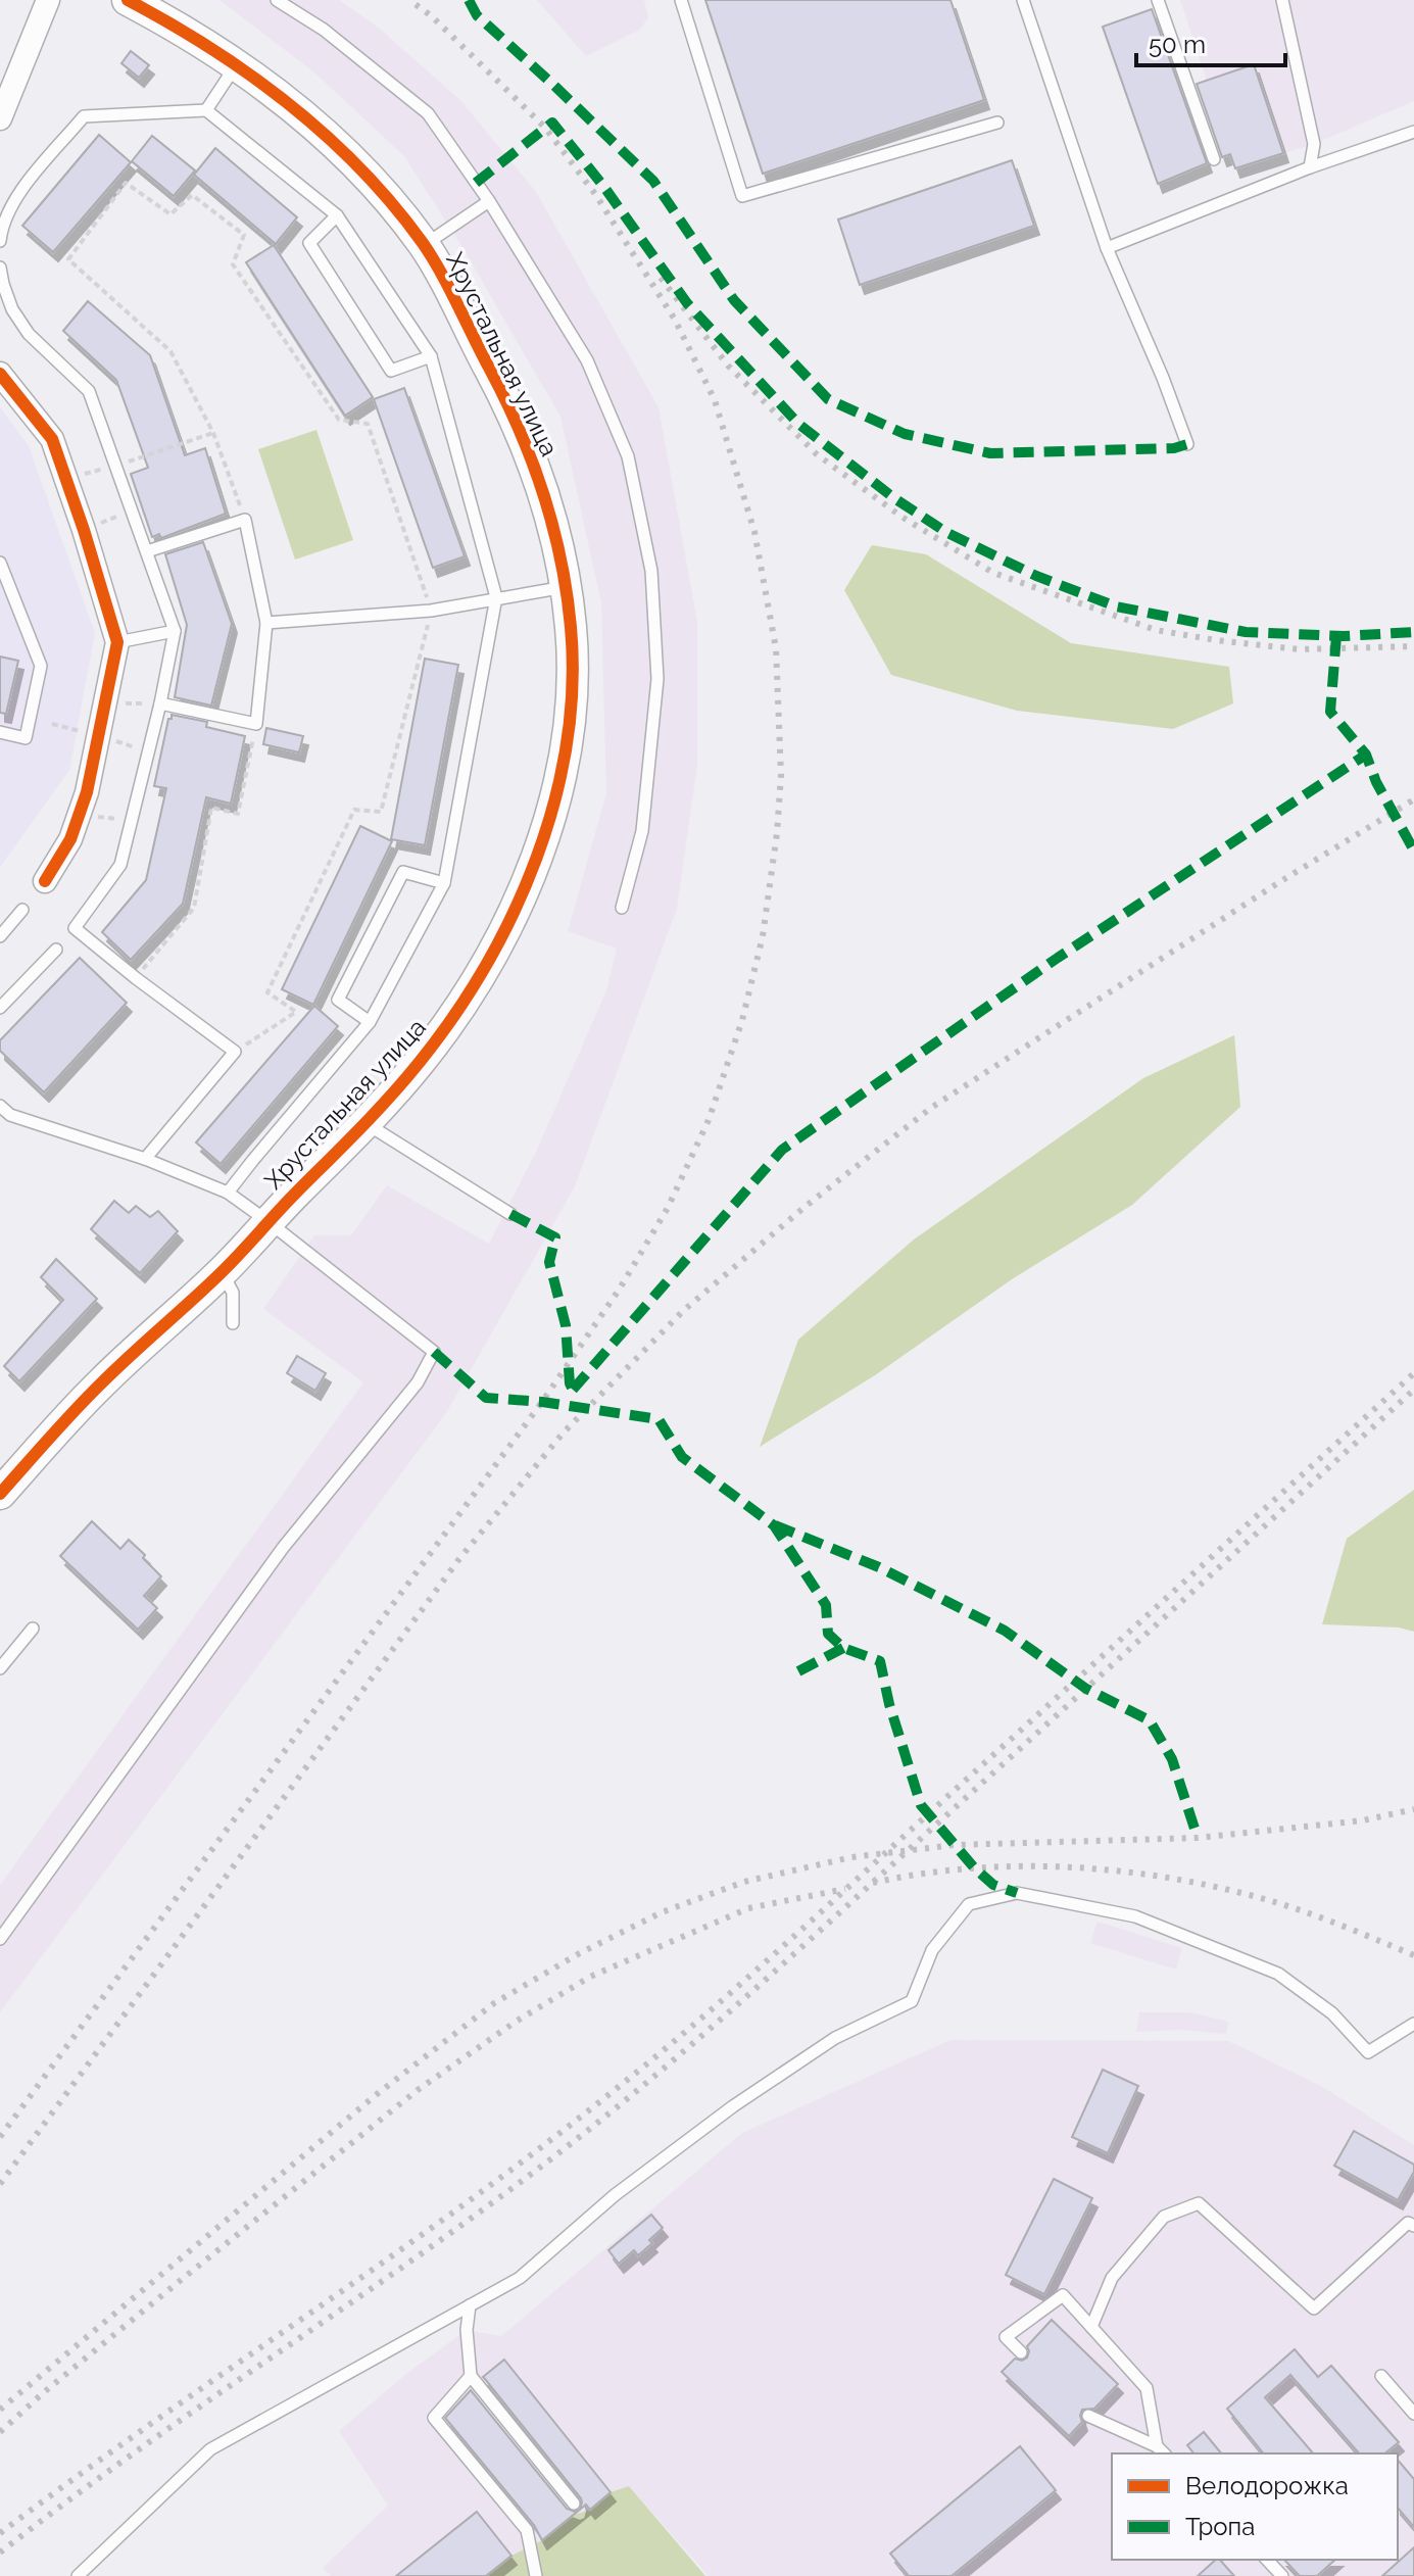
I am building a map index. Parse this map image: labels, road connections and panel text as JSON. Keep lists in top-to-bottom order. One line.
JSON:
{"streets":{"street":["Хрустальная улица"]},"legend":["Велодорожка","Тропа"],"scale_bar":"50 m"}
